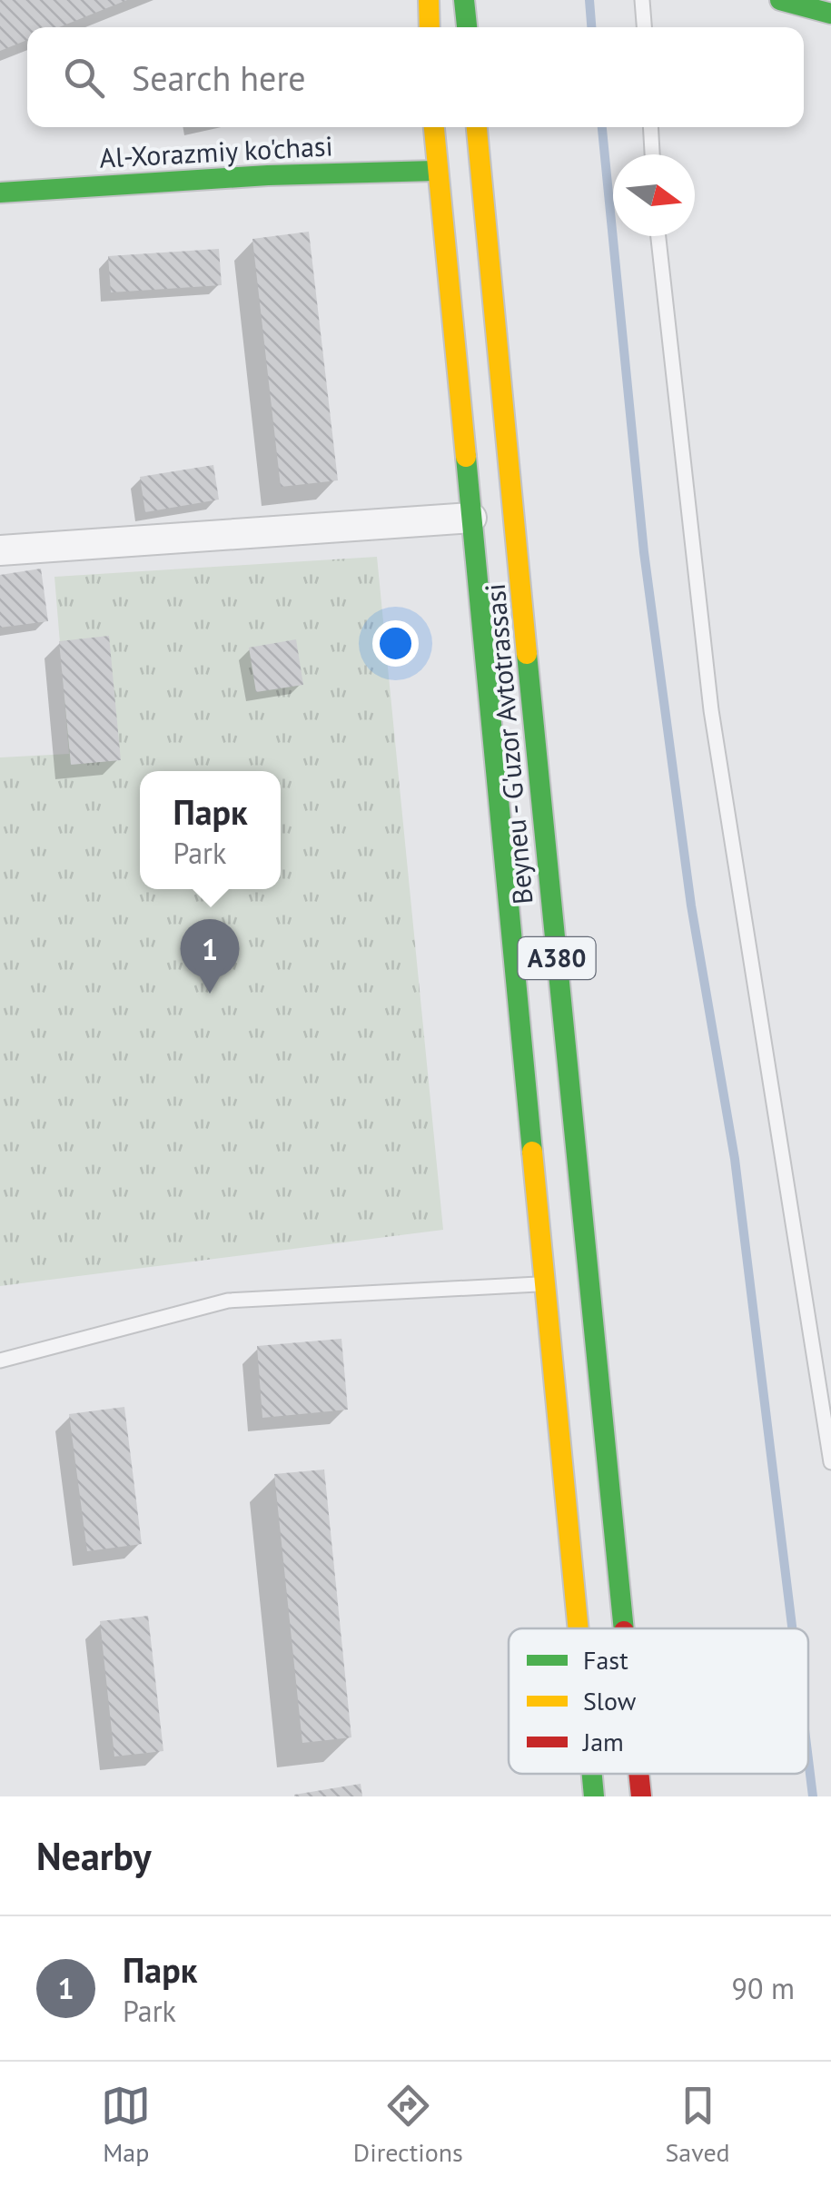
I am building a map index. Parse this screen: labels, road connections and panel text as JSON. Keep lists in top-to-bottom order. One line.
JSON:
{"streets":{"main road":["Al-Xorazmiy ko'chasi","Beyneu - G'uzor Avtotrassasi","A380"]},"crossings":[["Al-Xorazmiy ko'chasi","Beyneu - G'uzor Avtotrassasi"]],"legend":["Fast","Slow","Jam"],"north":"right","page":{"search":"Search here","popup":["Парк","Park"],"pins":"1","heading":"Nearby","list":[{"mark":"1","name":"Парк","note":"Park","value":"90 m"}],"nav":["Map","Directions","Saved"]}}
